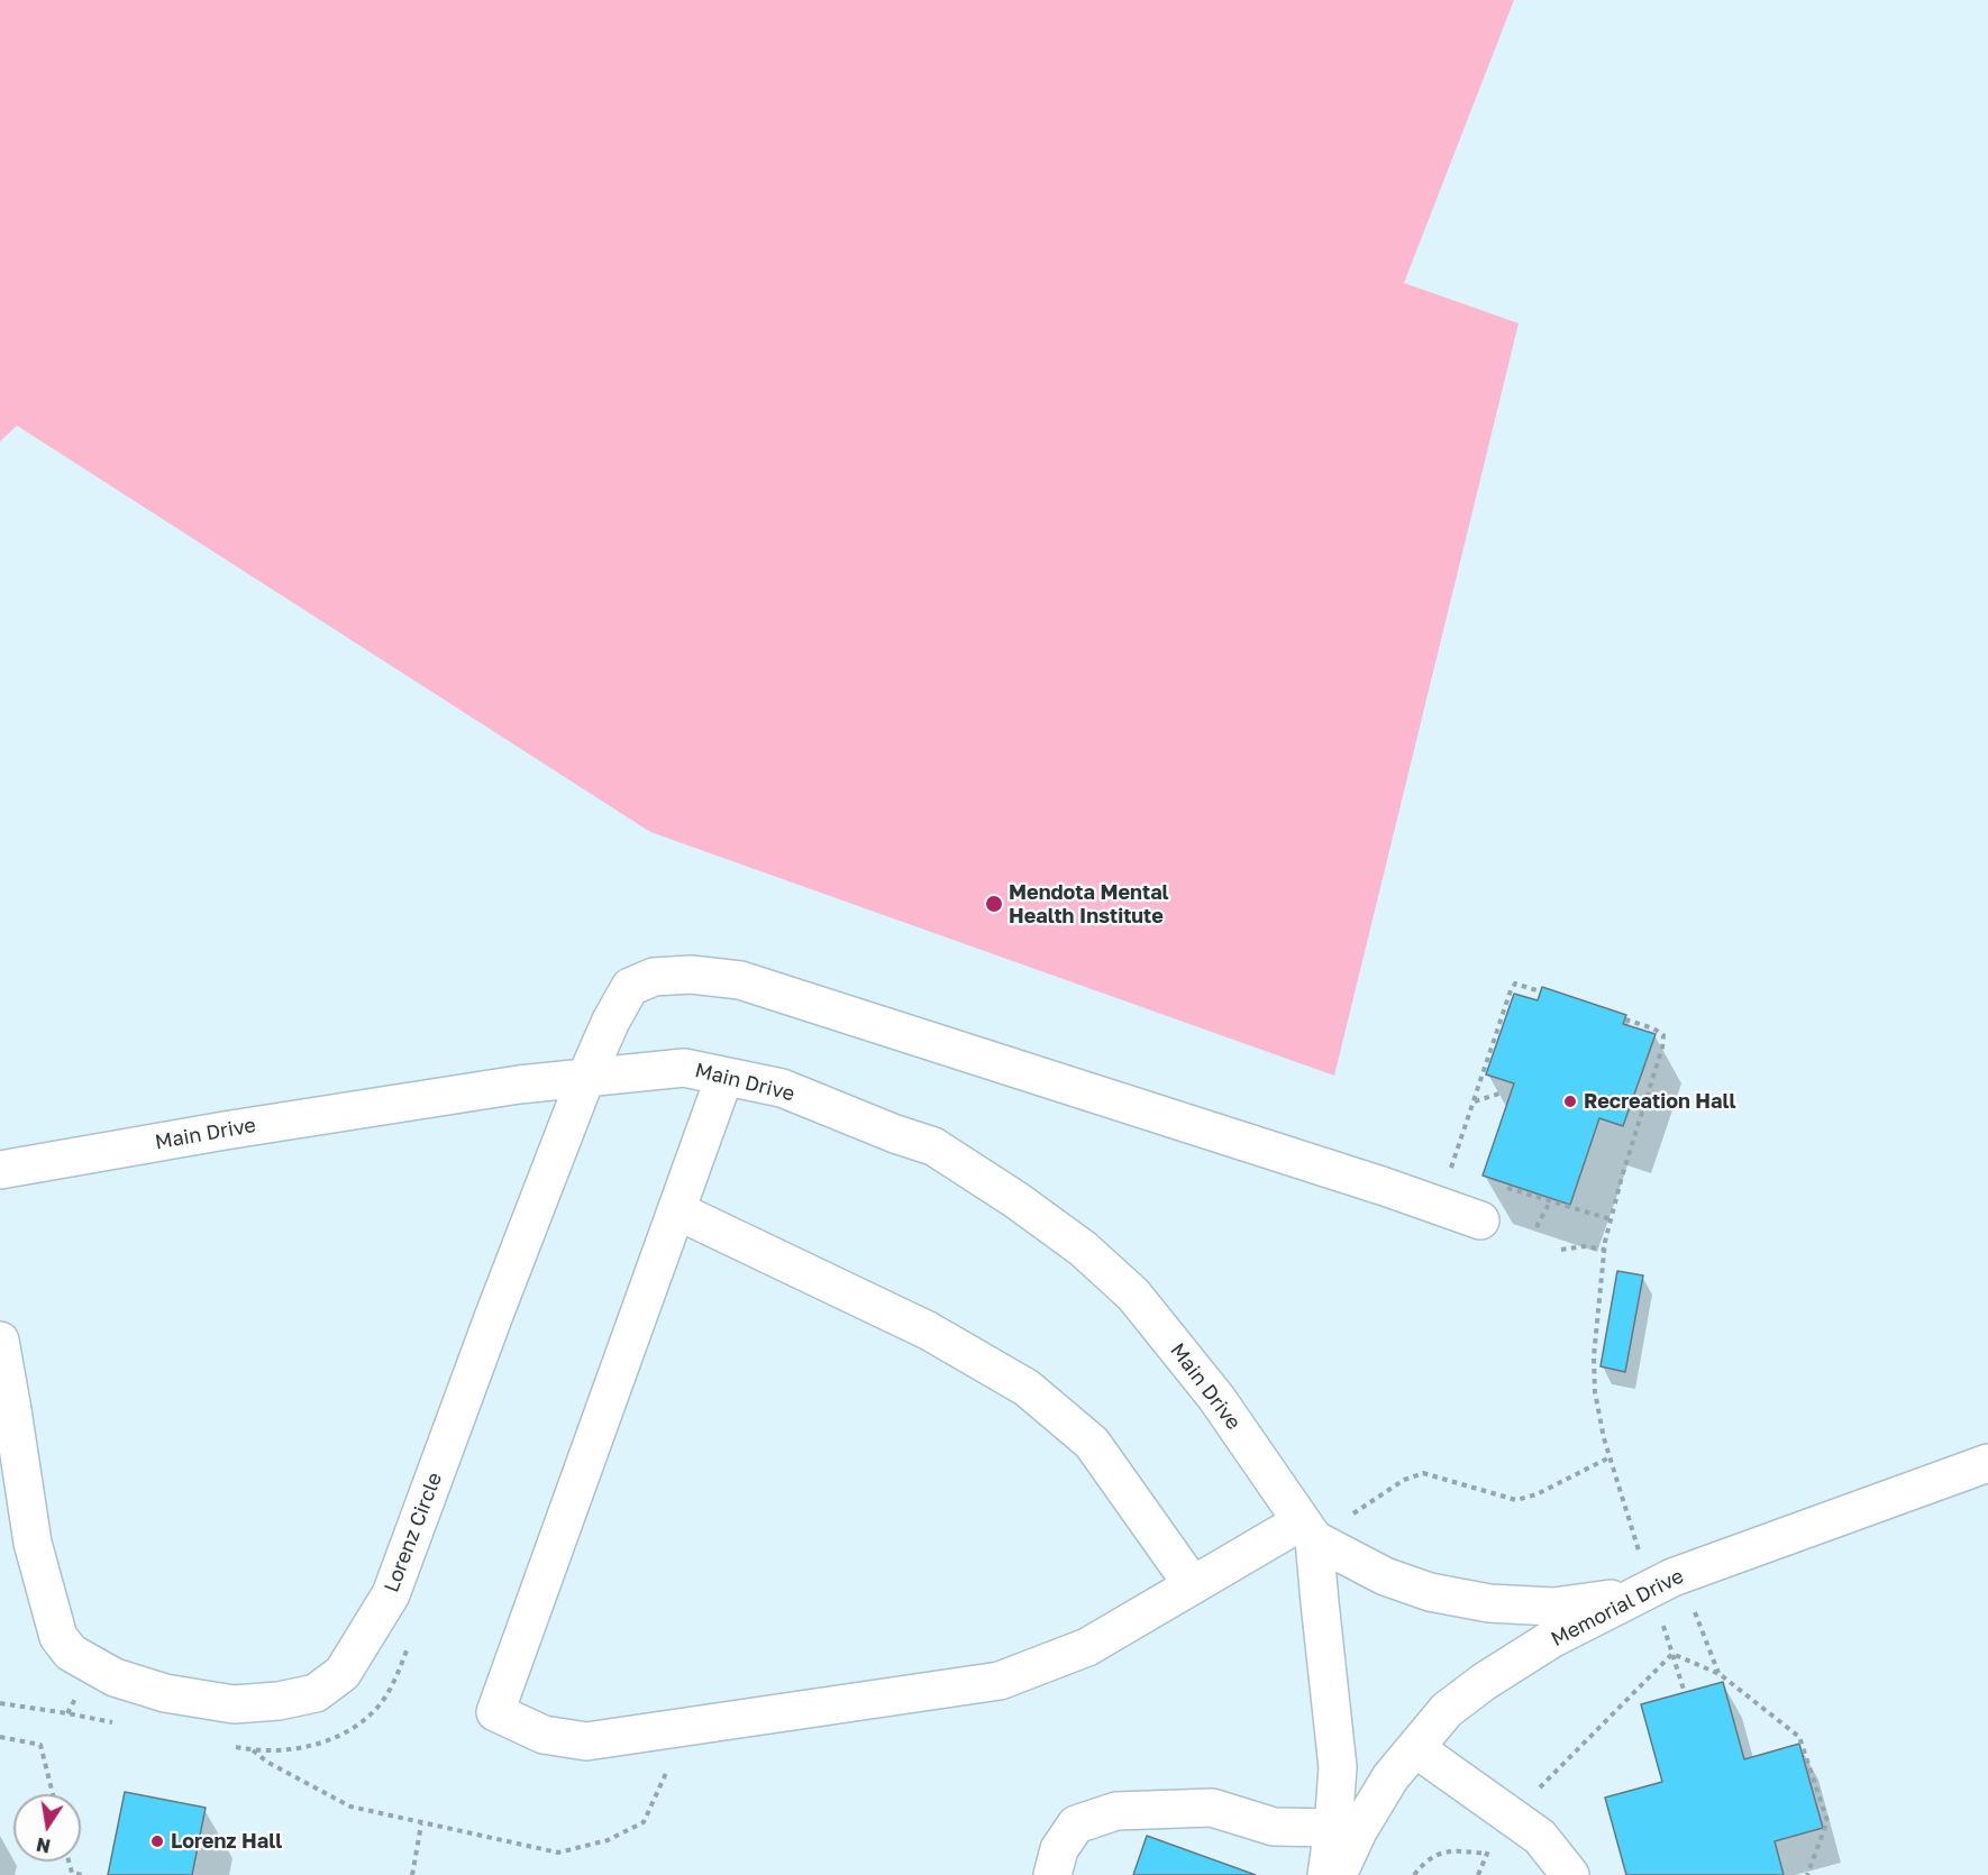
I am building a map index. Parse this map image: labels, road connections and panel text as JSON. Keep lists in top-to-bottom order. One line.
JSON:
{"streets":{"lane":["Main Drive","Lorenz Circle","Memorial Drive"]},"crossings":[["Main Drive","Lorenz Circle"],["Main Drive","Memorial Drive"]],"places":["Mendota Mental Health Institute","Recreation Hall","Lorenz Hall"],"north":"bottom"}
